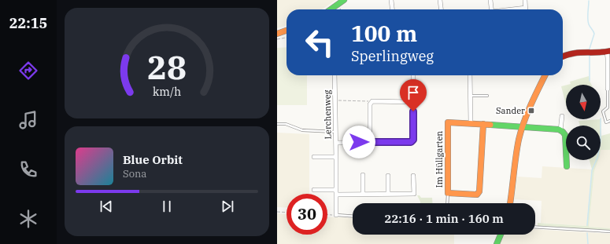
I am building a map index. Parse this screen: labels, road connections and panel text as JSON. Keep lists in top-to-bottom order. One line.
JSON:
{"streets":{"street":["Lerchenweg","Im Hüllgarten"]},"places":{"transit":["Sander"]},"north":"bottom","page":{"tabs":"22:15","turn":["100 m","Sperlingweg"],"song":["Blue Orbit","Sona"],"limit":"30","trip":"22:16 · 1 min · 160 m","gauge":["28","km/h"]}}
